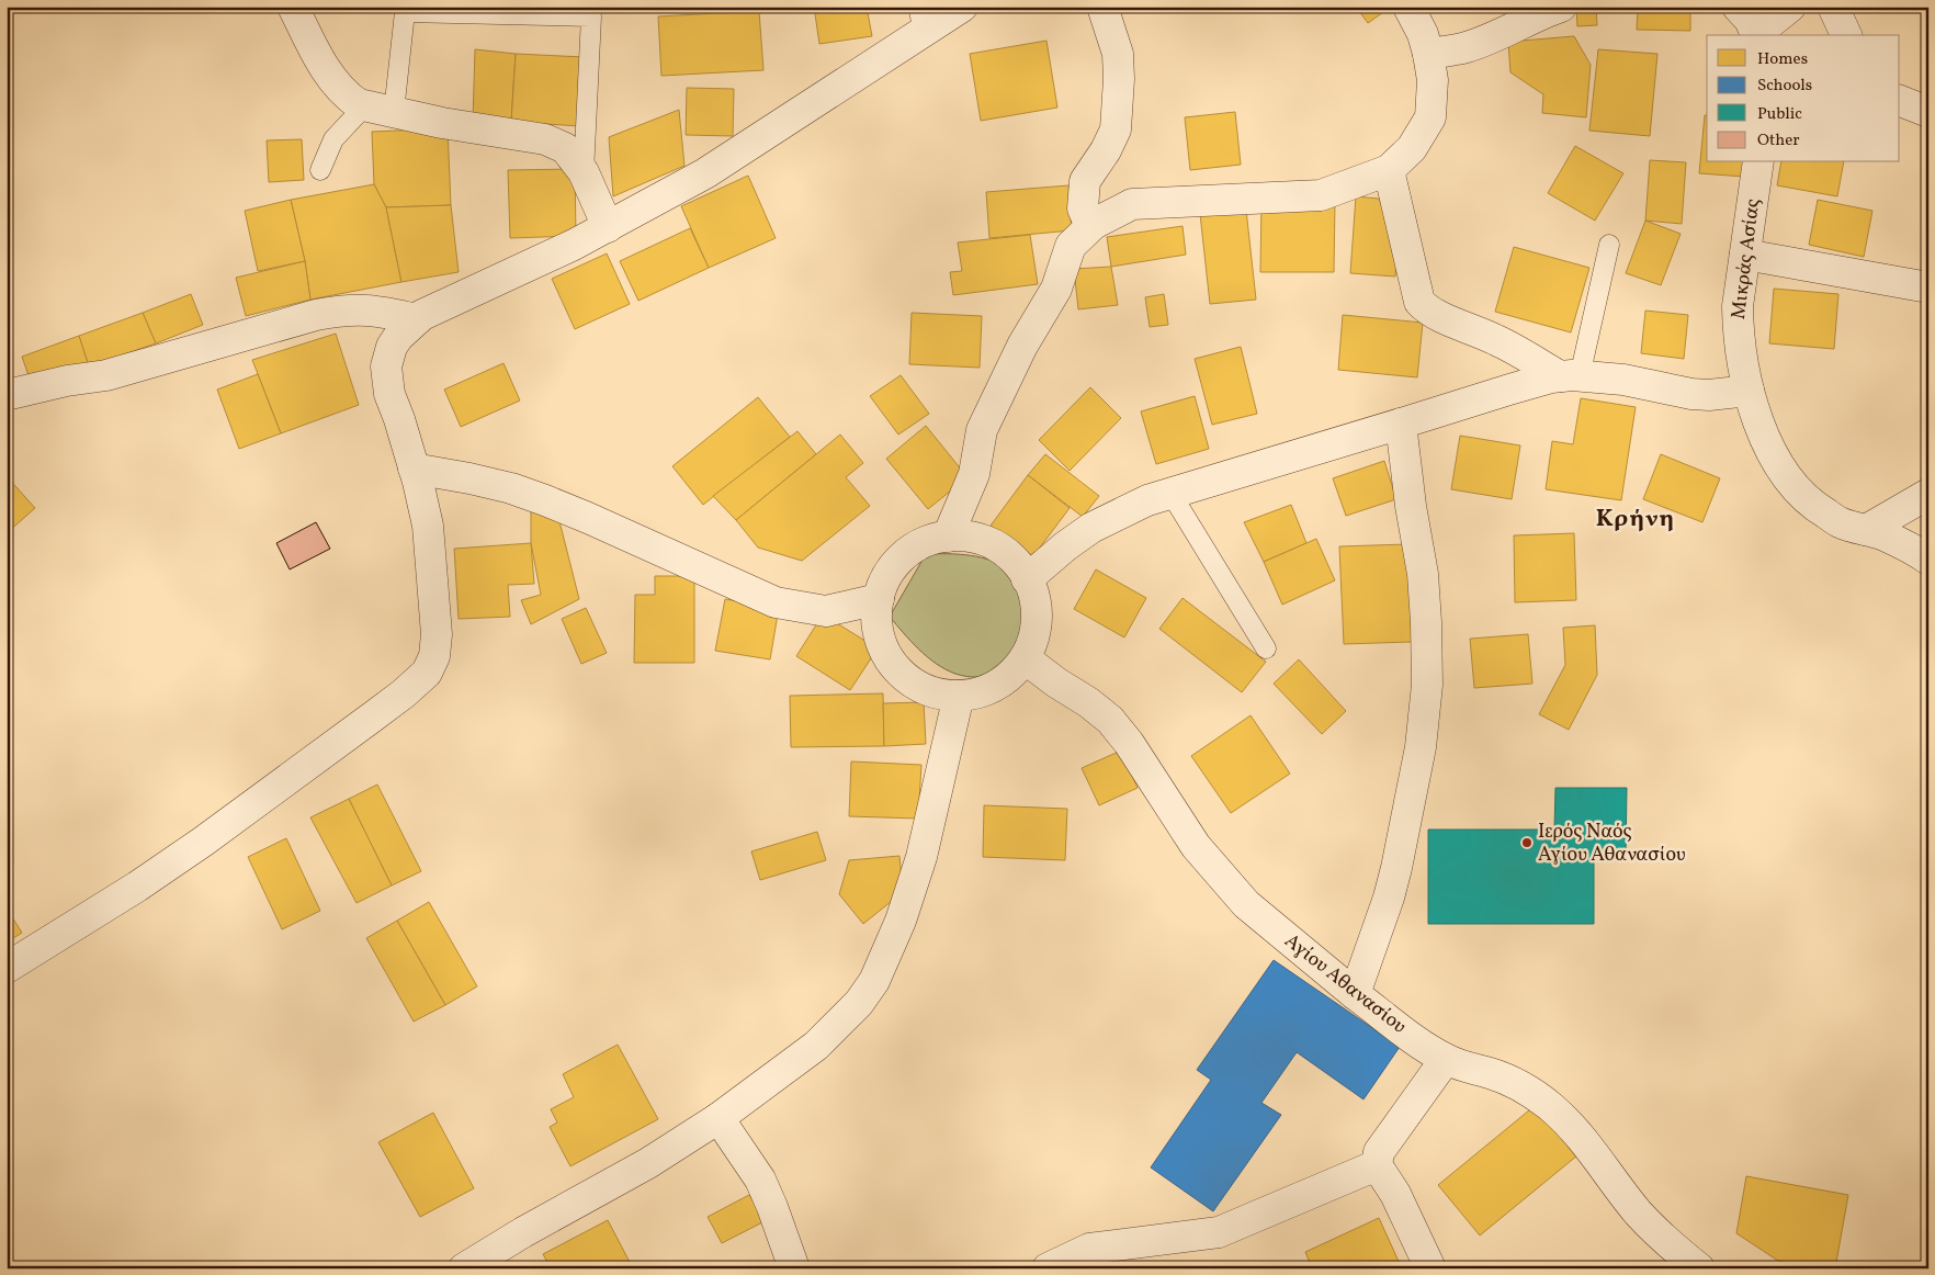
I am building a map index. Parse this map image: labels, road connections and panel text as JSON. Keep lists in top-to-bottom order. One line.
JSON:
{"streets":{"street":["Μικράς Ασίας","Αγίου Αθανασίου"]},"districts":["Κρήνη"],"places":["Ιερός Ναός Αγίου Αθανασίου"],"legend":["Homes","Schools","Public","Other"]}
